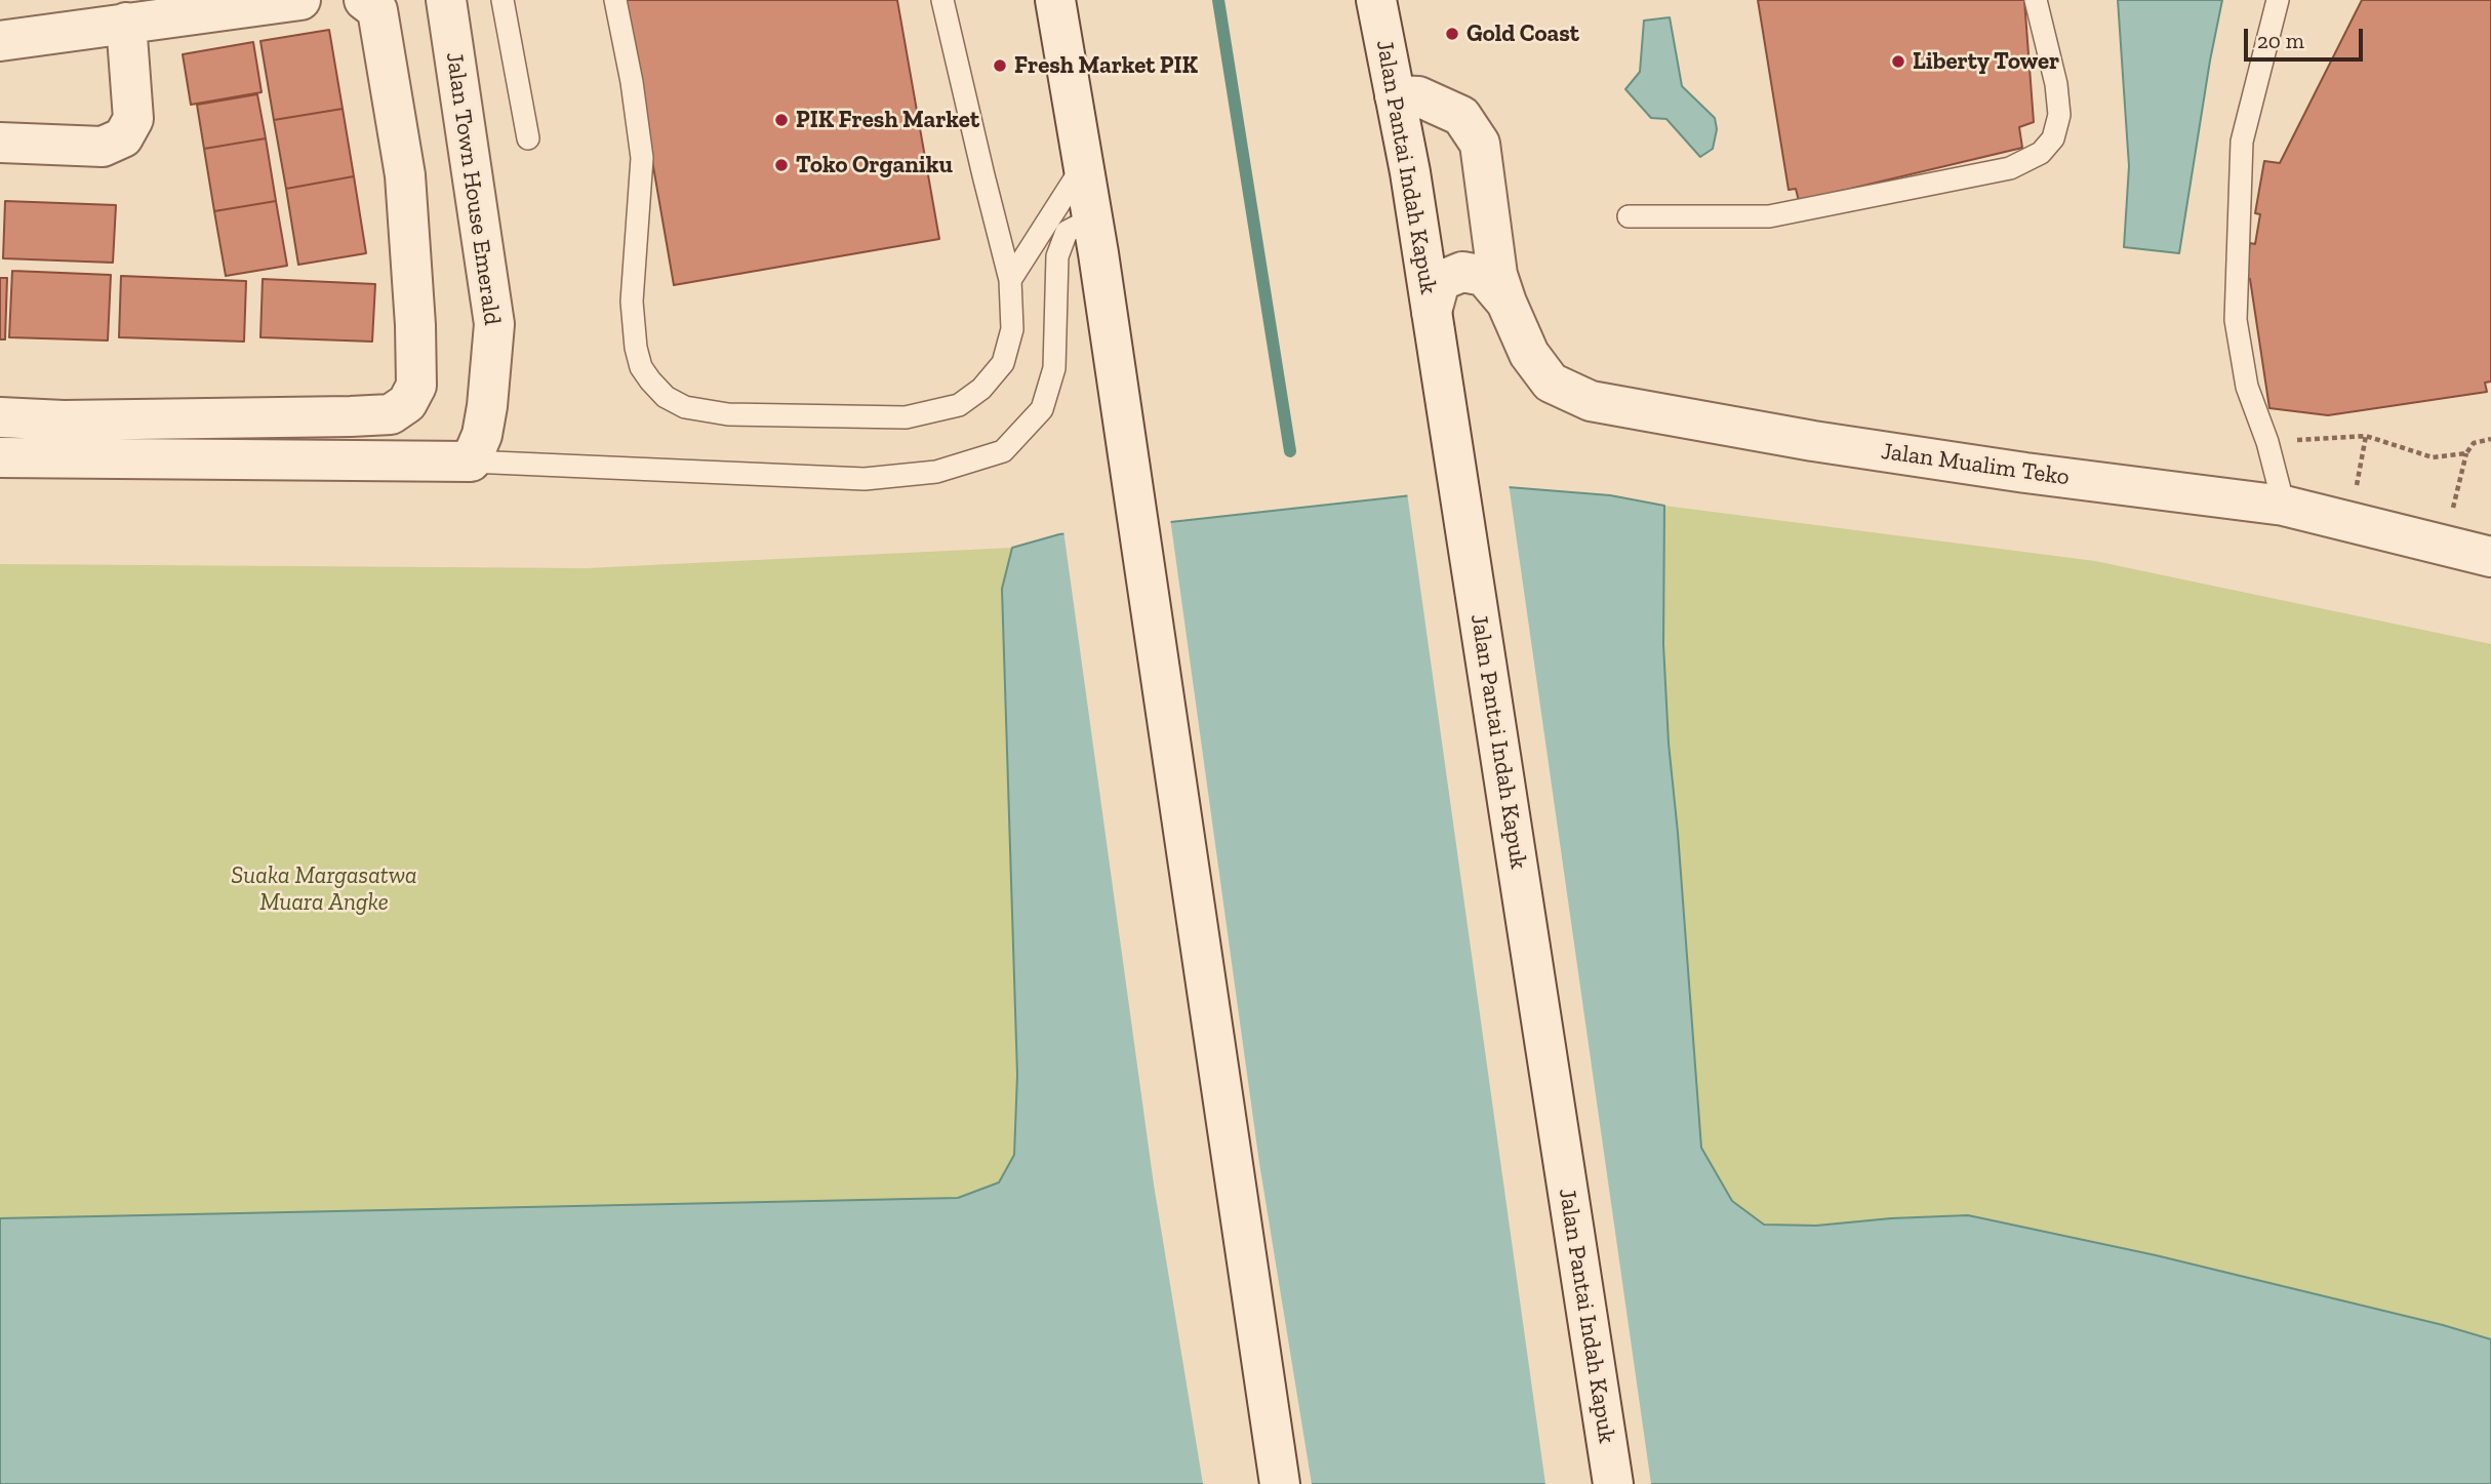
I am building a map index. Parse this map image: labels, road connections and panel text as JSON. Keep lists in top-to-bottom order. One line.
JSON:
{"streets":{"street":["Jalan Pantai Indah Kapuk","Jalan Town House Emerald","Jalan Mualim Teko"]},"crossings":[["Jalan Pantai Indah Kapuk","Jalan Mualim Teko"]],"parks":["Suaka Margasatwa Muara Angke"],"places":["Gold Coast","Liberty Tower","Fresh Market PIK","PIK Fresh Market","Toko Organiku"],"scale_bar":"20 m"}
